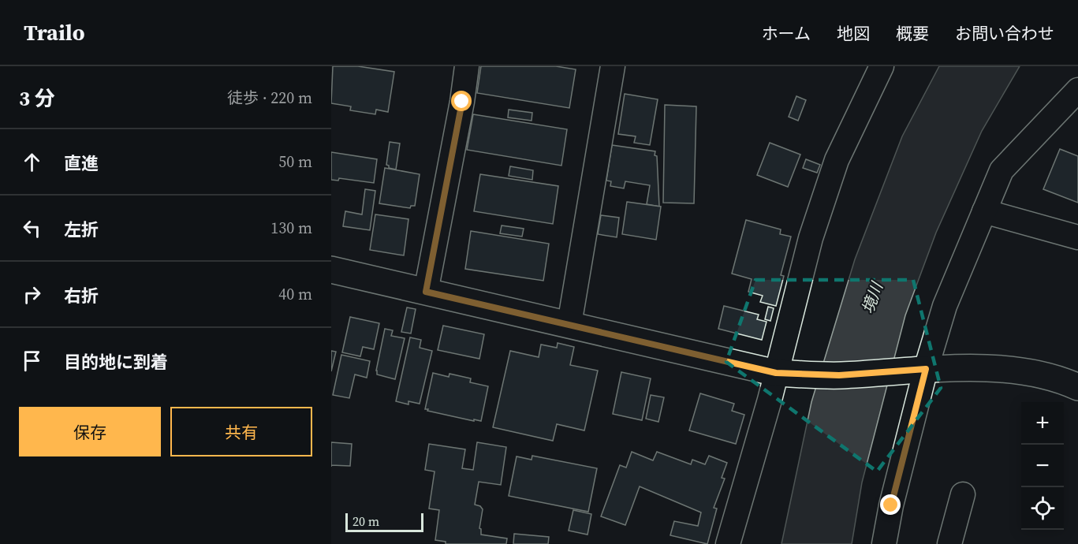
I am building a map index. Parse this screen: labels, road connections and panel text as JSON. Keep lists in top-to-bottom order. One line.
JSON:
{"water":["境川"],"scale_bar":"20 m","page":{"header":"Trailo","nav":["ホーム","地図","概要","お問い合わせ"],"heading":["3 分","徒歩 · 220 m"],"list":[["直進","50 m"],["左折","130 m"],["右折","40 m"],"目的地に到着"],"buttons":["保存","共有"],"map_buttons":["+","−"],"scale":"20 m"}}
